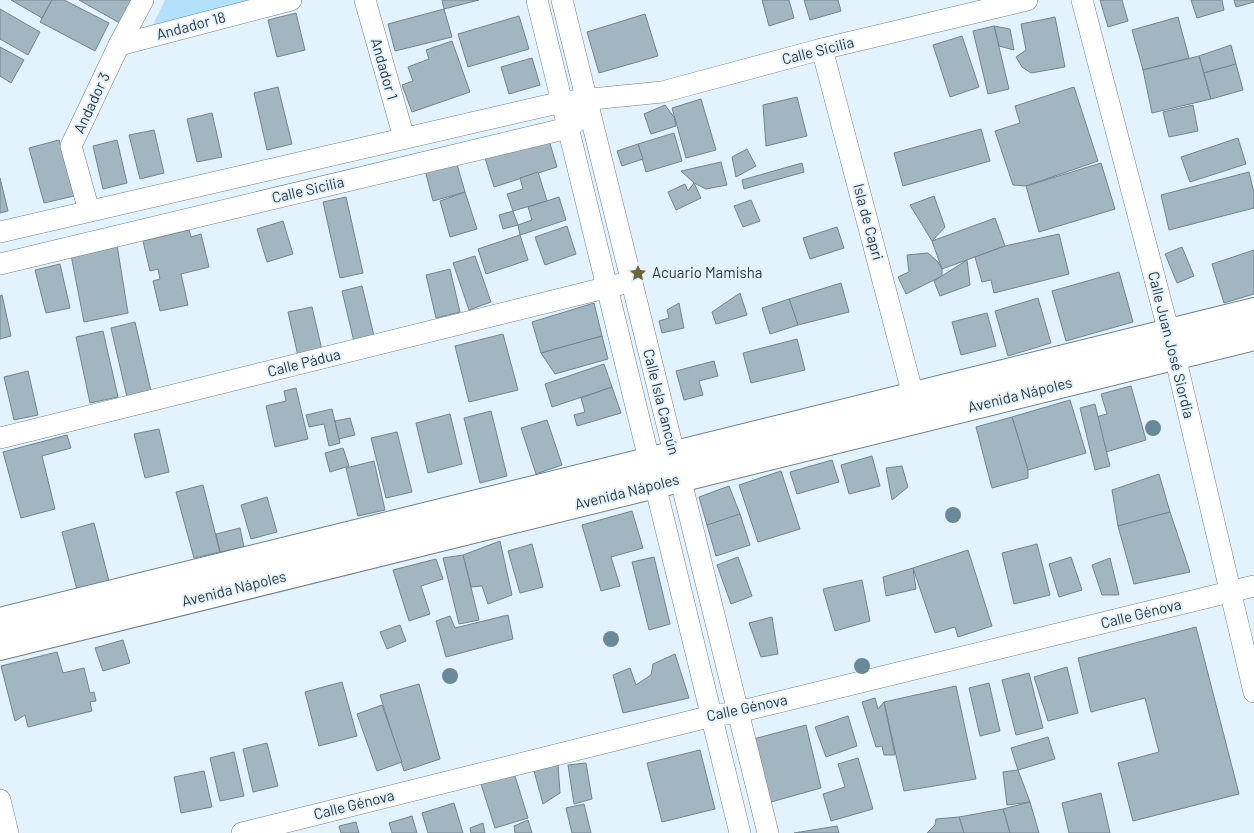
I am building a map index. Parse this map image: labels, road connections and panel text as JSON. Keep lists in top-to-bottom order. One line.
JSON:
{"streets":{"main road":["Avenida Nápoles"],"street":["Andador 18","Calle Sicilia","Andador 1","Andador 3","Isla de Capri","Calle Juan José Siordia","Calle Pádua","Calle Isla Cancún","Calle Génova"]},"crossings":[["Andador 18","Andador 3"],["Calle Sicilia","Andador 1"],["Calle Sicilia","Andador 3"],["Calle Sicilia","Isla de Capri"],["Calle Sicilia","Calle Isla Cancún"],["Isla de Capri","Avenida Nápoles"],["Calle Juan José Siordia","Avenida Nápoles"],["Calle Juan José Siordia","Calle Génova"],["Calle Pádua","Calle Isla Cancún"],["Avenida Nápoles","Calle Isla Cancún"],["Calle Isla Cancún","Calle Génova"]],"places":{"place":["Acuario Mamisha"]}}
